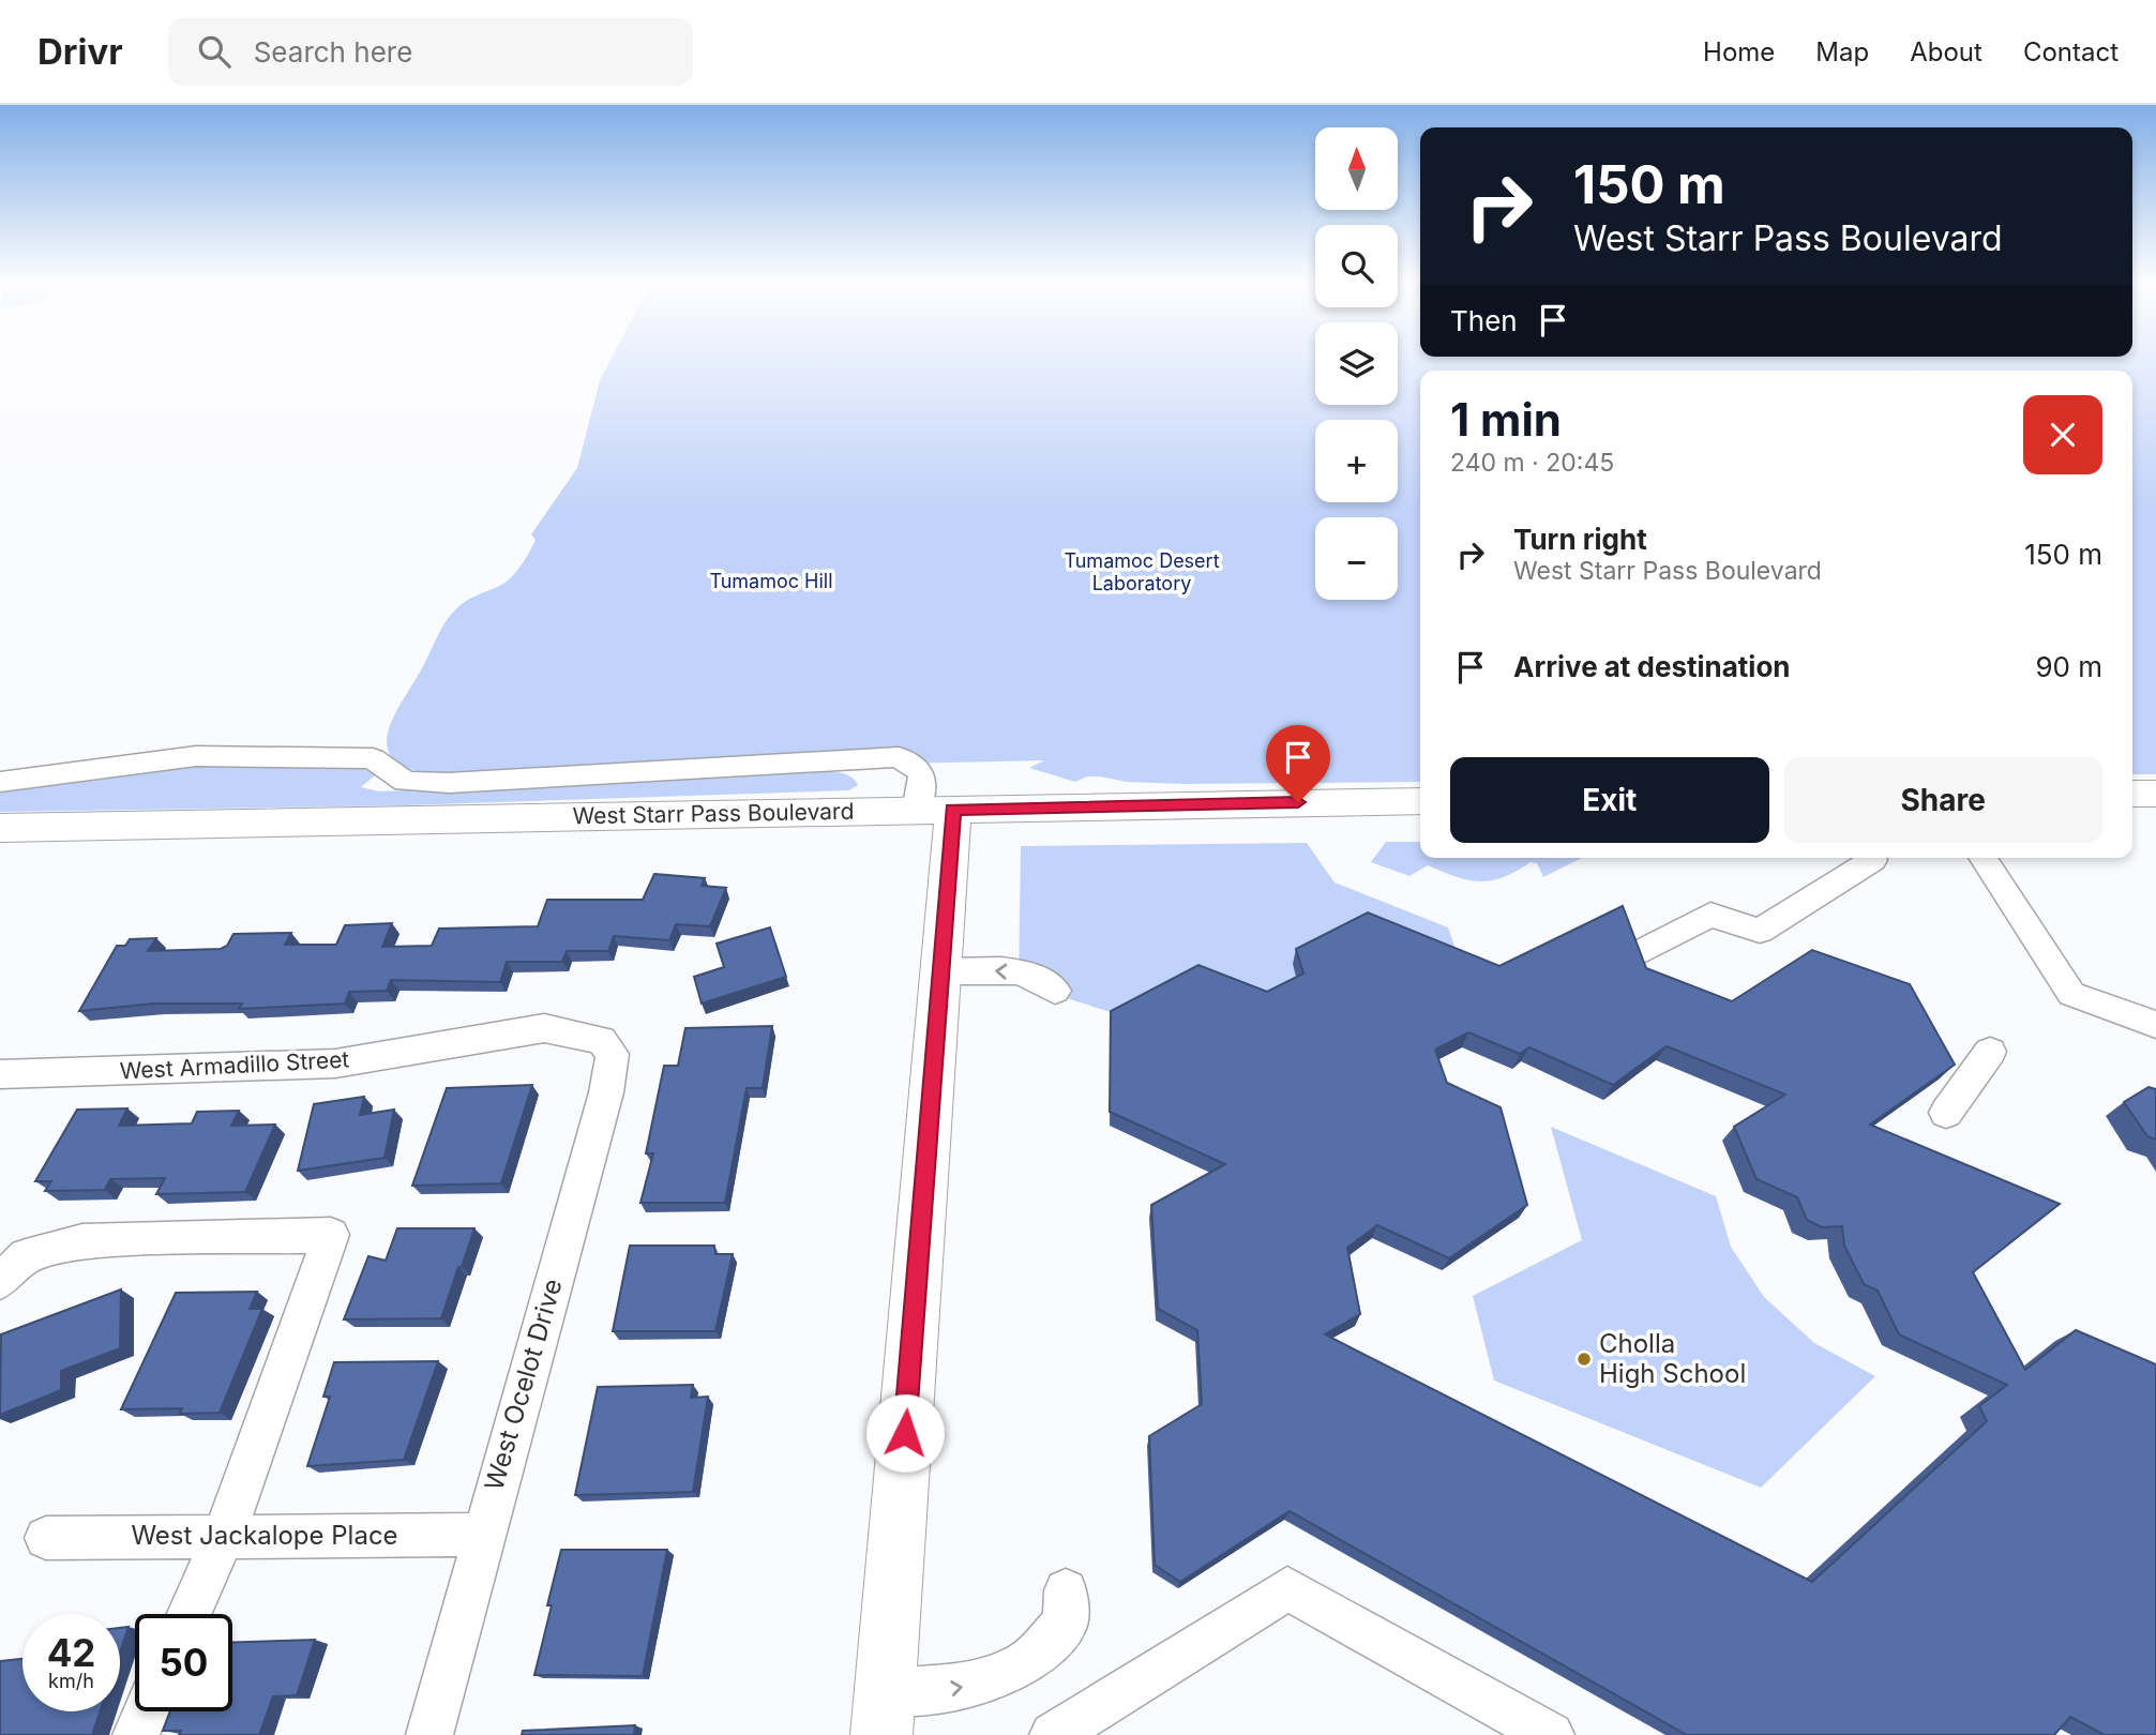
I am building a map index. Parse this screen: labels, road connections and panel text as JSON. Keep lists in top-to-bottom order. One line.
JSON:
{"streets":{"main road":["West Starr Pass Boulevard"],"street":["West Armadillo Street","West Ocelot Drive","West Jackalope Place"]},"crossings":[["West Armadillo Street","West Ocelot Drive"],["West Ocelot Drive","West Jackalope Place"]],"parks":["Tumamoc Desert Laboratory","Tumamoc Hill"],"places":["Cholla High School"],"north":"top","page":{"header":"Drivr","search":"Search here","nav":["Home","Map","About","Contact"],"map_buttons":["+","−"],"turn":["150 m","West Starr Pass Boulevard"],"then":"Then","heading":["1 min","240 m · 20:45"],"list":[{"name":"Turn right","note":"West Starr Pass Boulevard","value":"150 m"},{"name":"Arrive at destination","value":"90 m"}],"buttons":["Exit","Share"],"speed":"42 km/h","limit":"50"}}
